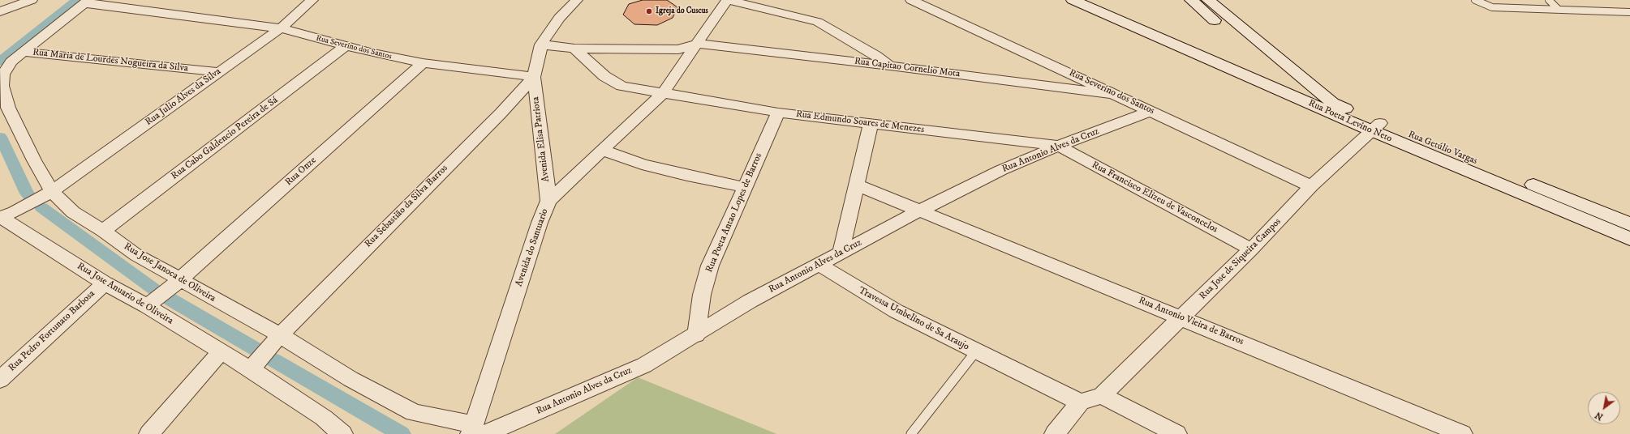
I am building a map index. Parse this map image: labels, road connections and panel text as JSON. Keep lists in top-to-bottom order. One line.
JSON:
{"streets":{"main road":["Rua Poeta Levino Neto","Rua Getúlio Vargas"],"street":["Rua Severino dos Santos","Rua Maria de Lourdes Nogueira da Silva","Rua Capitao Cornelio Mota","Rua Julio Alves da Silva","Rua Edmundo Soares de Menezes","Rua Cabo Galdencio Pereira de Sá","Avenida Elisa Patriota","Rua Antonio Alves da Cruz","Rua Onze","Rua Francisco Elizeu de Vasconcelos","Rua Sebastião da Silva Barros","Rua Poeta Antao Lopes de Barros","Avenida do Santuario","Rua Jose de Siqueira Campos","Rua Jose Janoca de Oliveira","Rua Jose Anuario de Oliveira","Travessa Umbelino de Sa Araujo","Rua Antonio Vieira de Barros","Rua Pedro Fortunato Barbosa"]},"crossings":[["Rua Severino dos Santos","Rua Capitao Cornelio Mota"],["Rua Severino dos Santos","Rua Julio Alves da Silva"],["Rua Severino dos Santos","Rua Cabo Galdencio Pereira de Sá"],["Rua Severino dos Santos","Avenida Elisa Patriota"],["Rua Severino dos Santos","Rua Antonio Alves da Cruz"],["Rua Severino dos Santos","Rua Onze"],["Rua Severino dos Santos","Rua Sebastião da Silva Barros"],["Rua Severino dos Santos","Rua Jose de Siqueira Campos"],["Rua Severino dos Santos","Rua Jose Janoca de Oliveira"],["Rua Maria de Lourdes Nogueira da Silva","Rua Julio Alves da Silva"],["Rua Maria de Lourdes Nogueira da Silva","Rua Jose Janoca de Oliveira"],["Rua Capitao Cornelio Mota","Avenida do Santuario"],["Rua Julio Alves da Silva","Rua Jose Janoca de Oliveira"],["Rua Julio Alves da Silva","Rua Jose Anuario de Oliveira"],["Rua Poeta Levino Neto","Rua Getúlio Vargas"],["Rua Poeta Levino Neto","Rua Jose de Siqueira Campos"],["Rua Edmundo Soares de Menezes","Rua Antonio Alves da Cruz"],["Rua Edmundo Soares de Menezes","Rua Francisco Elizeu de Vasconcelos"],["Rua Edmundo Soares de Menezes","Rua Poeta Antao Lopes de Barros"],["Rua Edmundo Soares de Menezes","Avenida do Santuario"],["Rua Cabo Galdencio Pereira de Sá","Rua Jose Janoca de Oliveira"],["Avenida Elisa Patriota","Rua Sebastião da Silva Barros"],["Avenida Elisa Patriota","Avenida do Santuario"],["Rua Getúlio Vargas","Rua Jose de Siqueira Campos"],["Rua Antonio Alves da Cruz","Rua Francisco Elizeu de Vasconcelos"],["Rua Antonio Alves da Cruz","Rua Poeta Antao Lopes de Barros"],["Rua Antonio Alves da Cruz","Avenida do Santuario"],["Rua Antonio Alves da Cruz","Rua Jose Janoca de Oliveira"],["Rua Antonio Alves da Cruz","Travessa Umbelino de Sa Araujo"],["Rua Antonio Alves da Cruz","Rua Antonio Vieira de Barros"],["Rua Onze","Rua Jose Janoca de Oliveira"],["Rua Onze","Rua Jose Anuario de Oliveira"],["Rua Francisco Elizeu de Vasconcelos","Rua Jose de Siqueira Campos"],["Rua Sebastião da Silva Barros","Rua Jose Janoca de Oliveira"],["Rua Sebastião da Silva Barros","Rua Jose Anuario de Oliveira"],["Avenida do Santuario","Rua Jose Janoca de Oliveira"],["Rua Jose de Siqueira Campos","Rua Antonio Vieira de Barros"],["Rua Jose Anuario de Oliveira","Rua Pedro Fortunato Barbosa"]],"places":["Igreja do Cuscus"],"north":"bottom left"}
